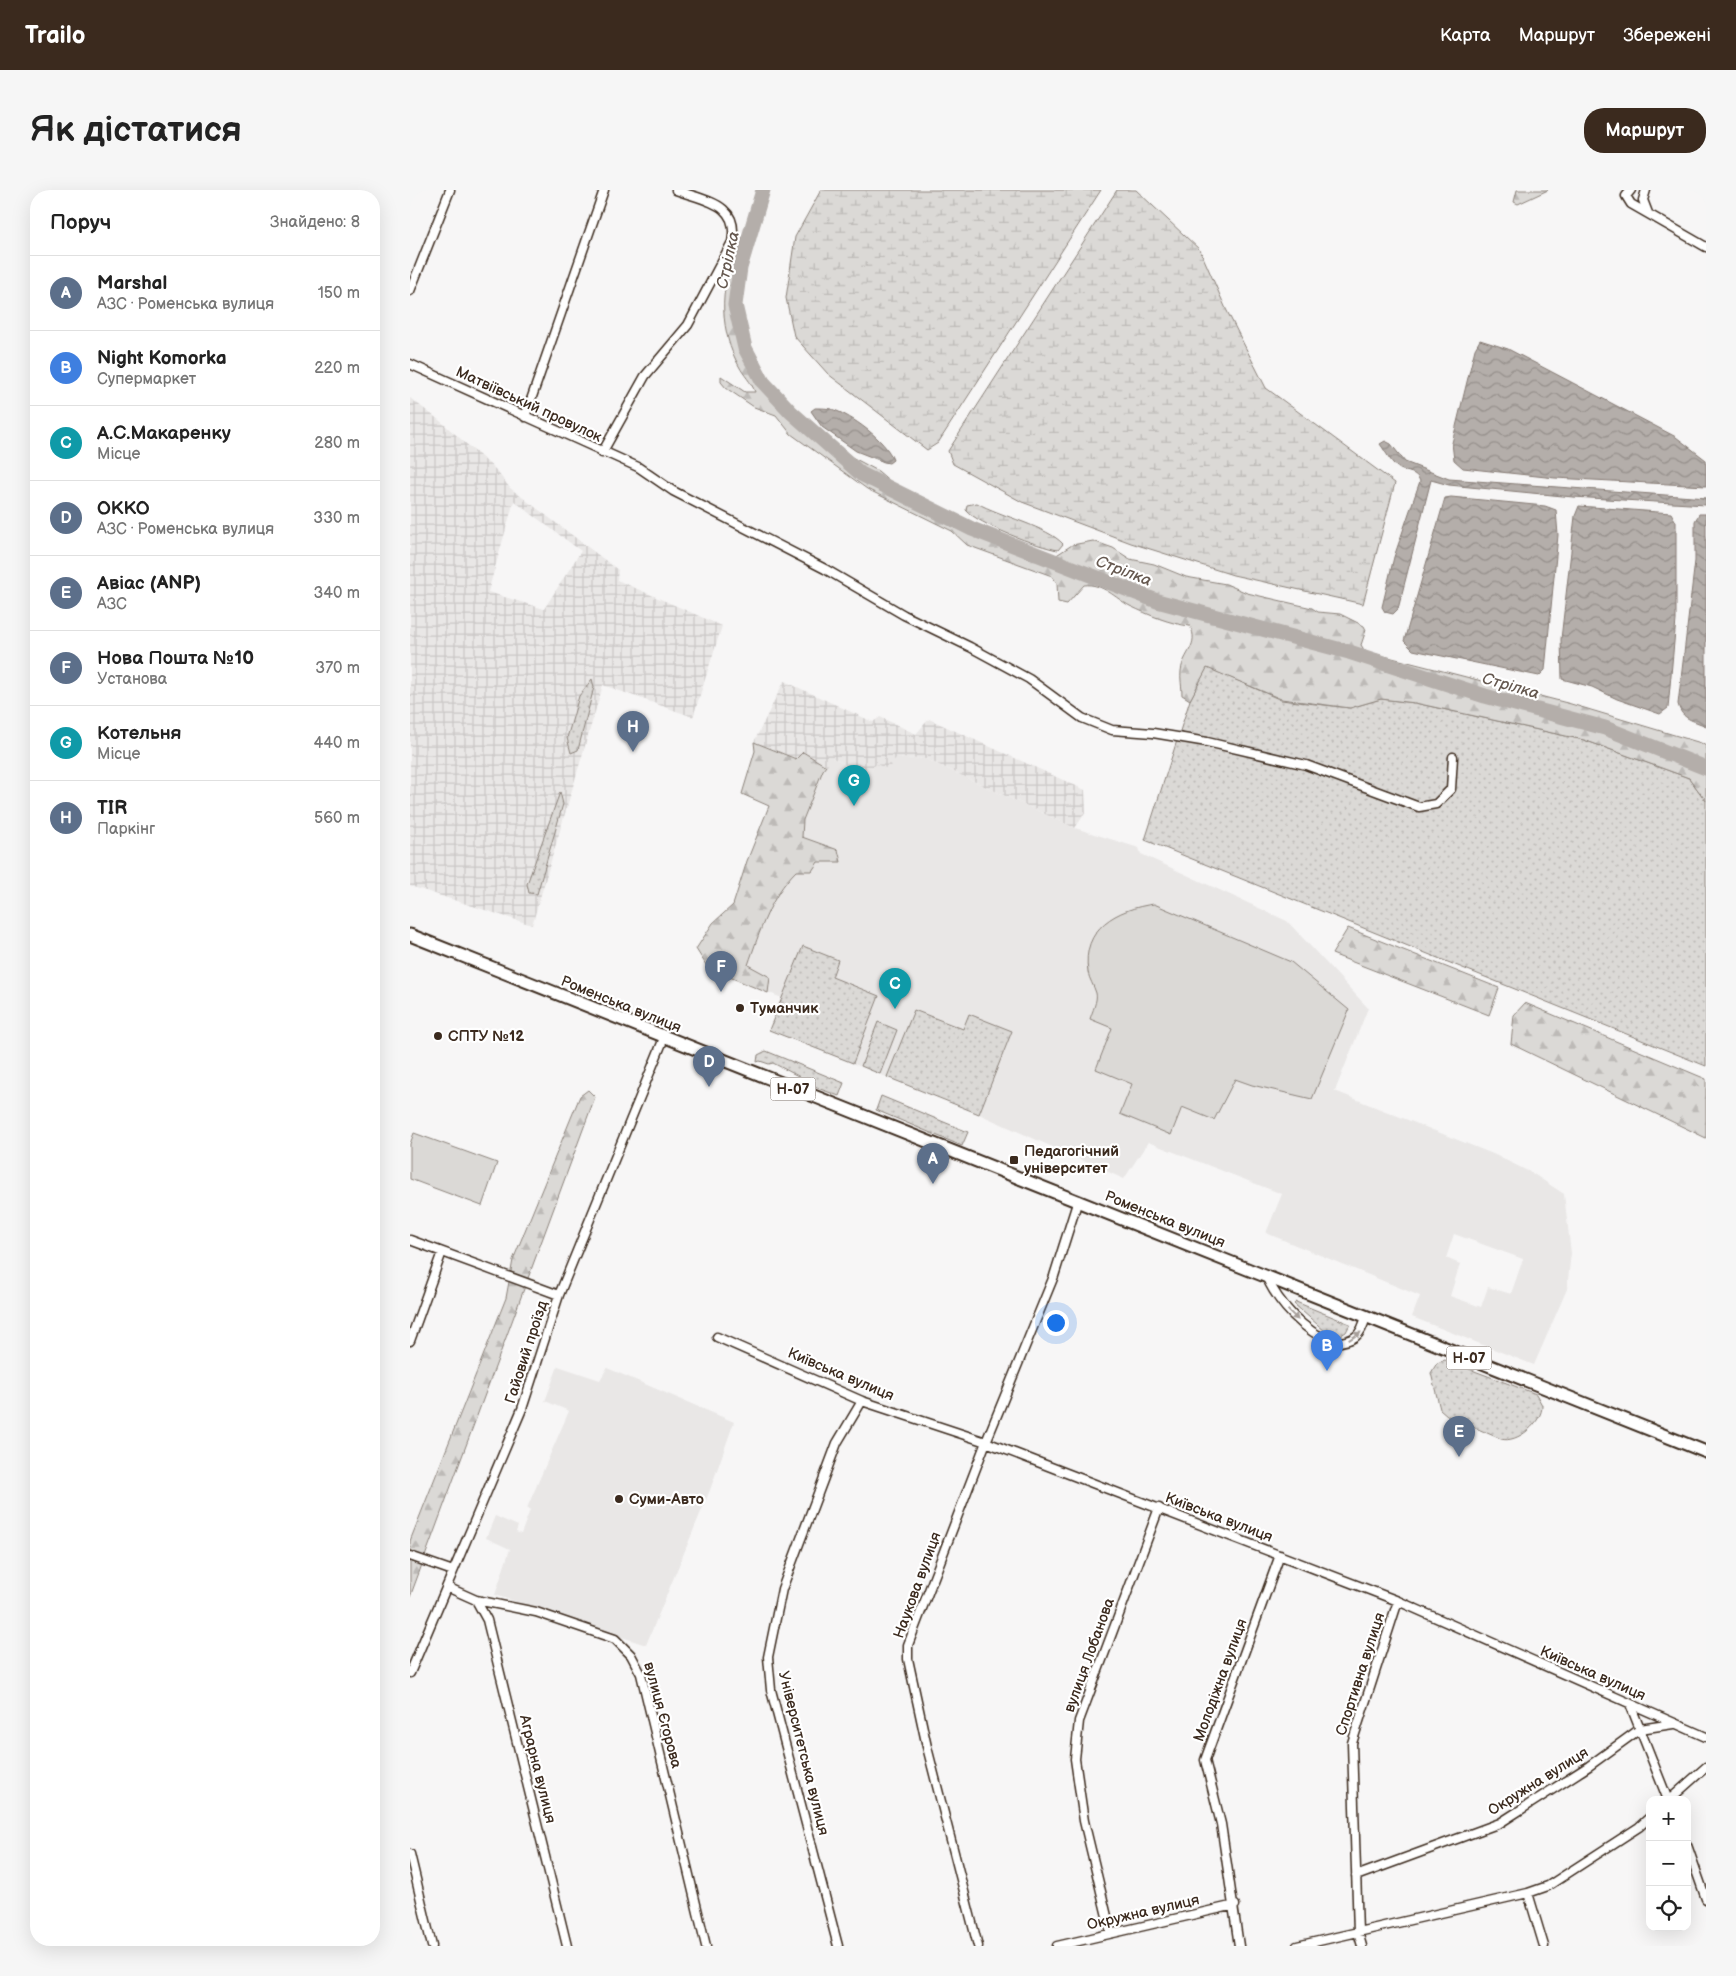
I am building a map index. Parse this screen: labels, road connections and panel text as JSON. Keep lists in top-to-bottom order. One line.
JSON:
{"streets":{"main road":["Роменська вулиця","Н-07"],"street":["Матвіївський провулок","Гайовий проїзд","Київська вулиця","Наукова вулиця","вулиця Лобанова","Спортивна вулиця","Молодіжна вулиця","вулиця Єгорова","Університетська вулиця","Аграрна вулиця","Окружна вулиця"]},"crossings":[["Роменська вулиця","Гайовий проїзд"],["Роменська вулиця","Наукова вулиця"],["Гайовий проїзд","вулиця Єгорова"],["Київська вулиця","Наукова вулиця"],["Київська вулиця","вулиця Лобанова"],["Київська вулиця","Спортивна вулиця"],["Київська вулиця","Молодіжна вулиця"],["Київська вулиця","Університетська вулиця"],["Київська вулиця","Окружна вулиця"],["вулиця Лобанова","Окружна вулиця"],["Спортивна вулиця","Окружна вулиця"],["Молодіжна вулиця","Окружна вулиця"],["вулиця Єгорова","Аграрна вулиця"]],"water":["Стрілка"],"places":{"other":["Туманчик","СПТУ №12","Суми-Авто"],"transit":["Педагогічний університет"]},"page":{"header":"Trailo","nav":["Карта","Маршрут","Збережені"],"buttons":"Маршрут","title":"Як дістатися","heading":["Поруч","Знайдено: 8"],"list":[{"mark":"A","name":"Marshal","note":"АЗС · Роменська вулиця","value":"150 m"},{"mark":"B","name":"Night Komorka","note":"Супермаркет","value":"220 m"},{"mark":"C","name":"А.С.Макаренку","note":"Місце","value":"280 m"},{"mark":"D","name":"ОККО","note":"АЗС · Роменська вулиця","value":"330 m"},{"mark":"E","name":"Авіас (ANP)","note":"АЗС","value":"340 m"},{"mark":"F","name":"Нова Пошта №10","note":"Установа","value":"370 m"},{"mark":"G","name":"Котельня","note":"Місце","value":"440 m"},{"mark":"H","name":"TIR","note":"Паркінг","value":"560 m"}],"pins":["H","G","F","C","D","A","B","E"],"map_buttons":["+","−"]}}
